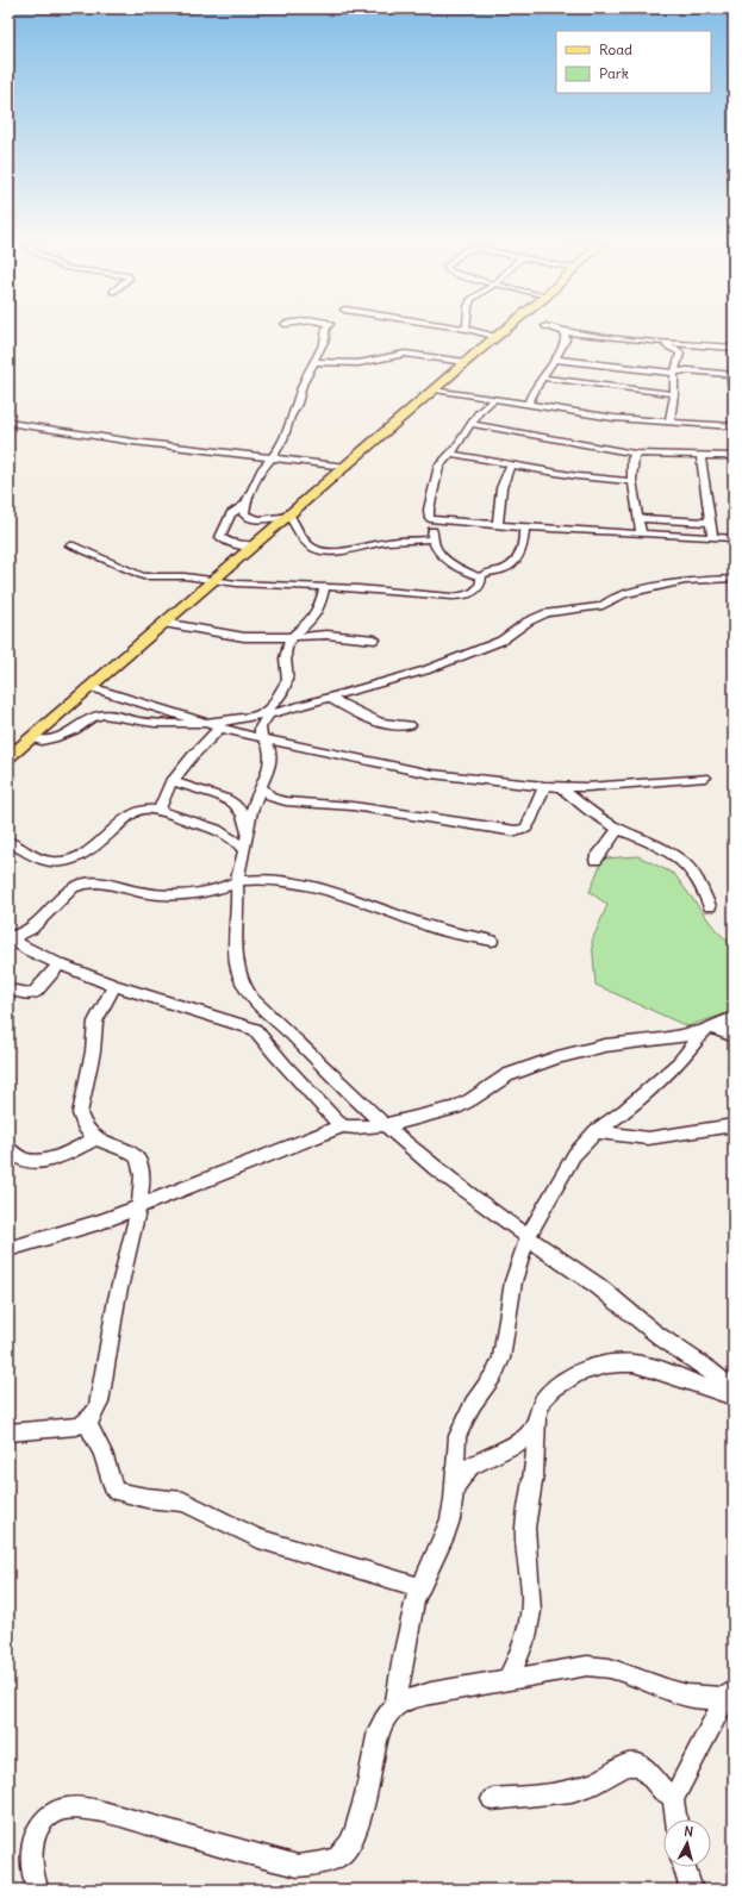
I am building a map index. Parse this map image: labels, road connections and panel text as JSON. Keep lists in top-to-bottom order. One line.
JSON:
{"legend":["Road","Park"],"north":"top"}
